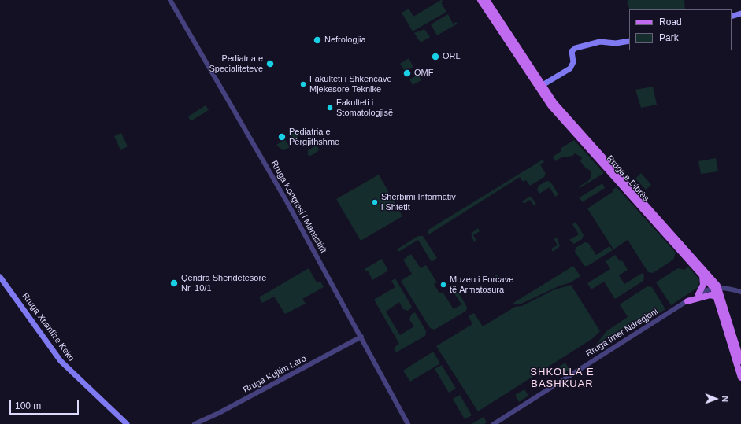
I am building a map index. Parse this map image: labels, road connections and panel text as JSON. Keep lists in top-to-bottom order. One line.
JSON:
{"streets":{"main road":["Rruga e Dibrës","Rruga Xhanfize Keko"],"street":["Rruga Kongresi i Manastirit","Rruga Imer Ndregjoni","Rruga Kujtim Laro"]},"crossings":[["Rruga e Dibrës","Rruga Imer Ndregjoni"],["Rruga Kongresi i Manastirit","Rruga Kujtim Laro"]],"districts":["SHKOLLA E BASHKUAR"],"places":["Nefrologjia","ORL","Pediatria e Specialiteteve","OMF","Fakulteti i Shkencave Mjekesore Teknike","Fakulteti i Stomatologjisë","Pediatria e Përgjithshme","Shërbimi Informativ i Shtetit","Qendra Shëndetësore Nr. 10/1","Muzeu i Forcave të Armatosura"],"legend":["Road","Park"],"scale_bar":"100 m","north":"right"}
